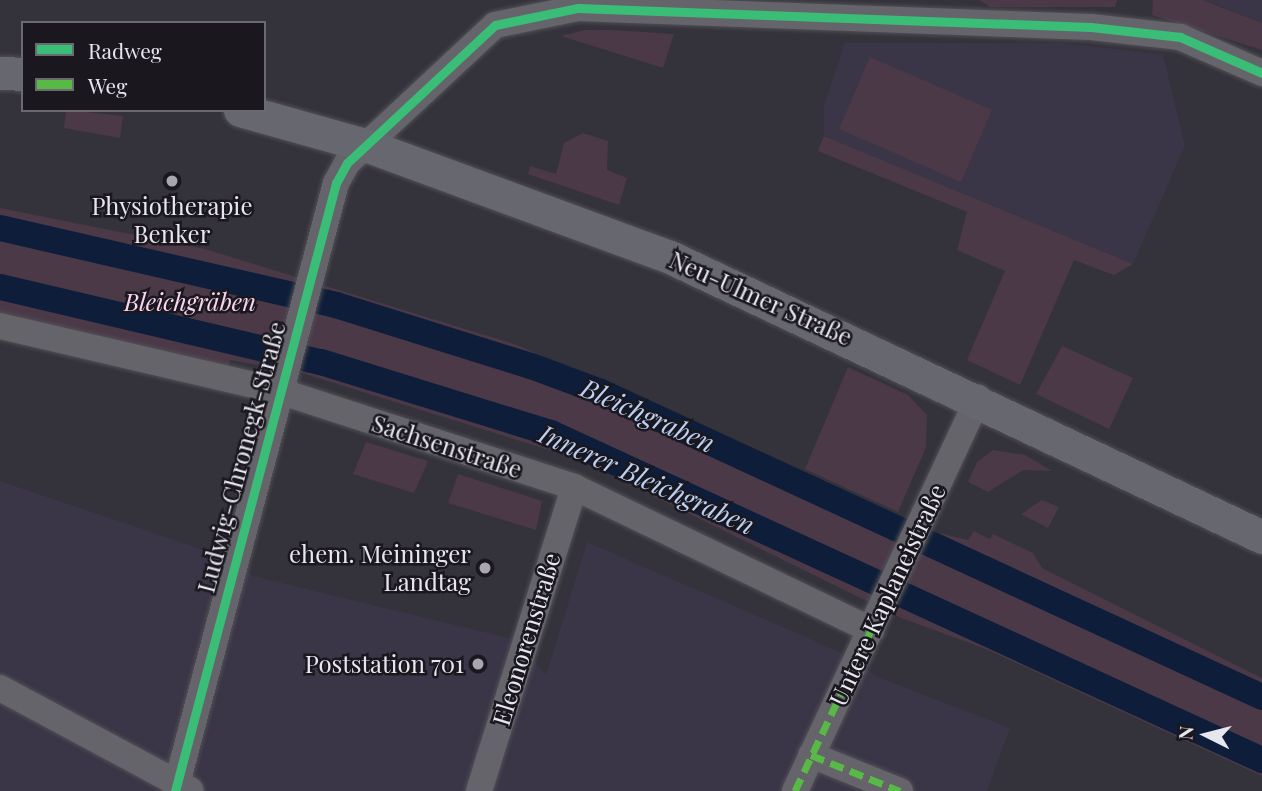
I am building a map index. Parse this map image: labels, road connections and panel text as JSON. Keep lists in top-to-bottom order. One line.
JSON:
{"streets":{"main road":["Neu-Ulmer Straße"],"street":["Sachsenstraße","Ludwig-Chronegk-Straße","Untere Kaplaneistraße","Eleonorenstraße"]},"crossings":[["Neu-Ulmer Straße","Ludwig-Chronegk-Straße"],["Neu-Ulmer Straße","Untere Kaplaneistraße"],["Sachsenstraße","Ludwig-Chronegk-Straße"],["Sachsenstraße","Untere Kaplaneistraße"],["Sachsenstraße","Eleonorenstraße"]],"water":["Bleichgraben","Innerer Bleichgraben"],"parks":["Bleichgräben"],"places":["Physiotherapie Benker","ehem. Meininger Landtag","Poststation 701"],"legend":["Radweg","Weg"],"north":"left"}
